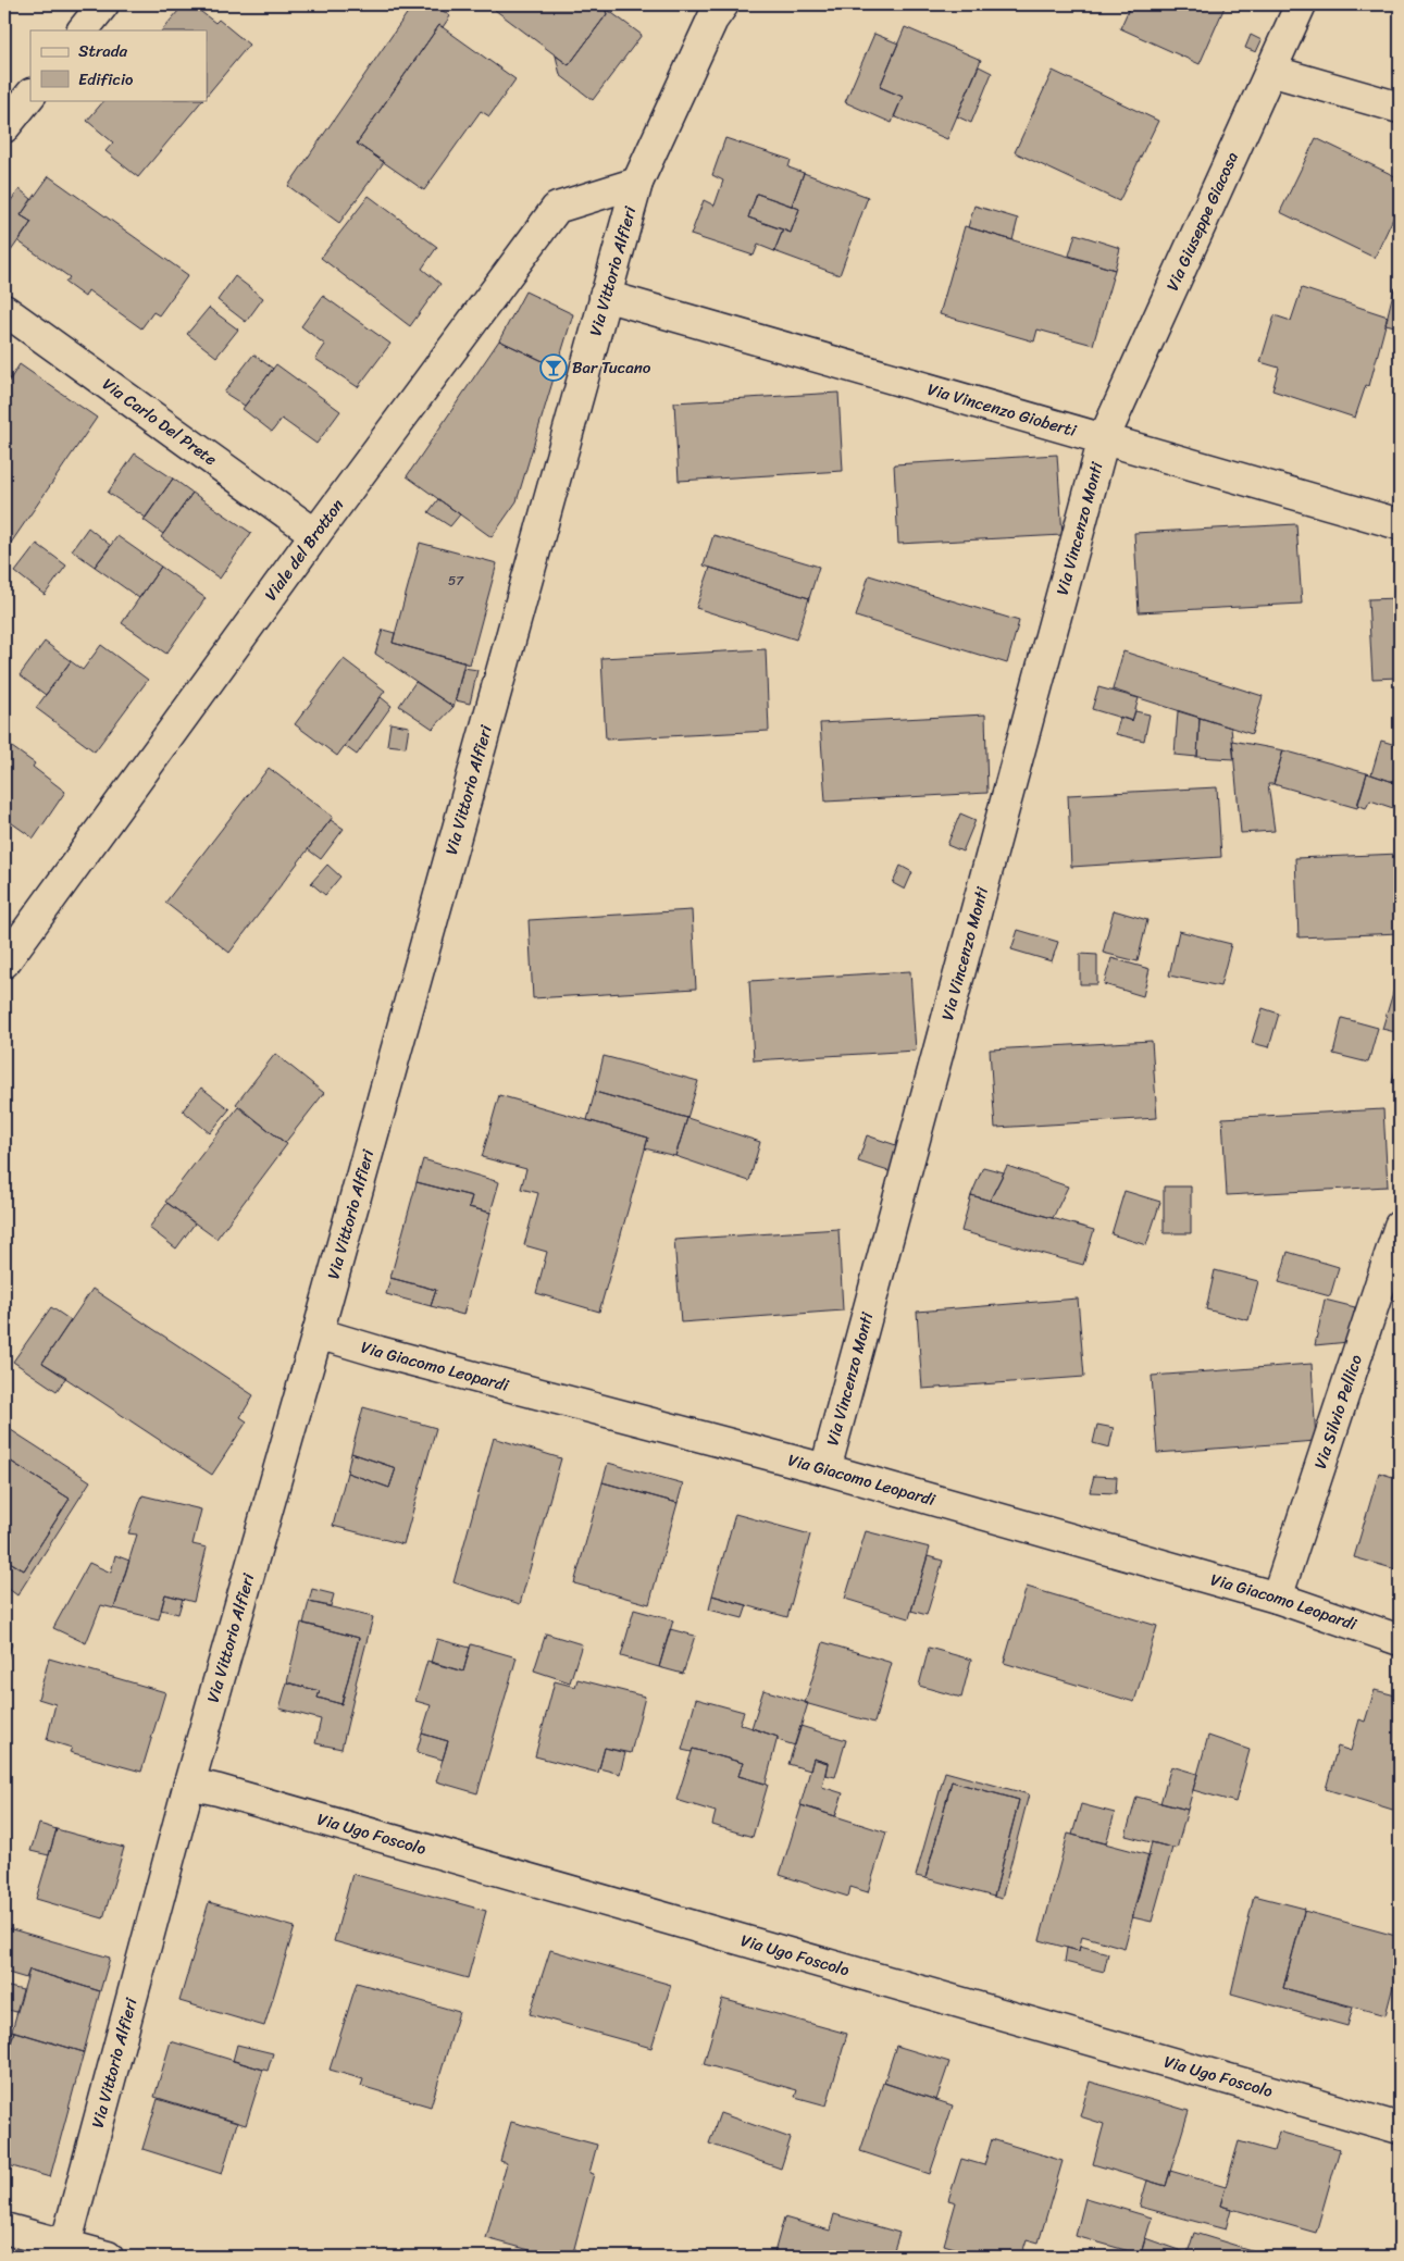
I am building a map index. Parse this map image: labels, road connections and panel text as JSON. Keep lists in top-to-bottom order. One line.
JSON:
{"streets":{"street":["Via Giuseppe Giacosa","Via Vittorio Alfieri","Via Vincenzo Gioberti","Via Carlo Del Prete","Via Vincenzo Monti","Viale del Brotton","Via Giacomo Leopardi","Via Silvio Pellico","Via Ugo Foscolo"]},"crossings":[["Via Giuseppe Giacosa","Via Vincenzo Gioberti"],["Via Giuseppe Giacosa","Via Vincenzo Monti"],["Via Vittorio Alfieri","Via Vincenzo Gioberti"],["Via Vittorio Alfieri","Viale del Brotton"],["Via Vittorio Alfieri","Via Giacomo Leopardi"],["Via Vittorio Alfieri","Via Ugo Foscolo"],["Via Vincenzo Gioberti","Via Vincenzo Monti"],["Via Carlo Del Prete","Viale del Brotton"],["Via Vincenzo Monti","Via Giacomo Leopardi"],["Via Giacomo Leopardi","Via Silvio Pellico"]],"places":{"bar":["Bar Tucano"]},"house_numbers":["57"],"legend":["Strada","Edificio"]}
